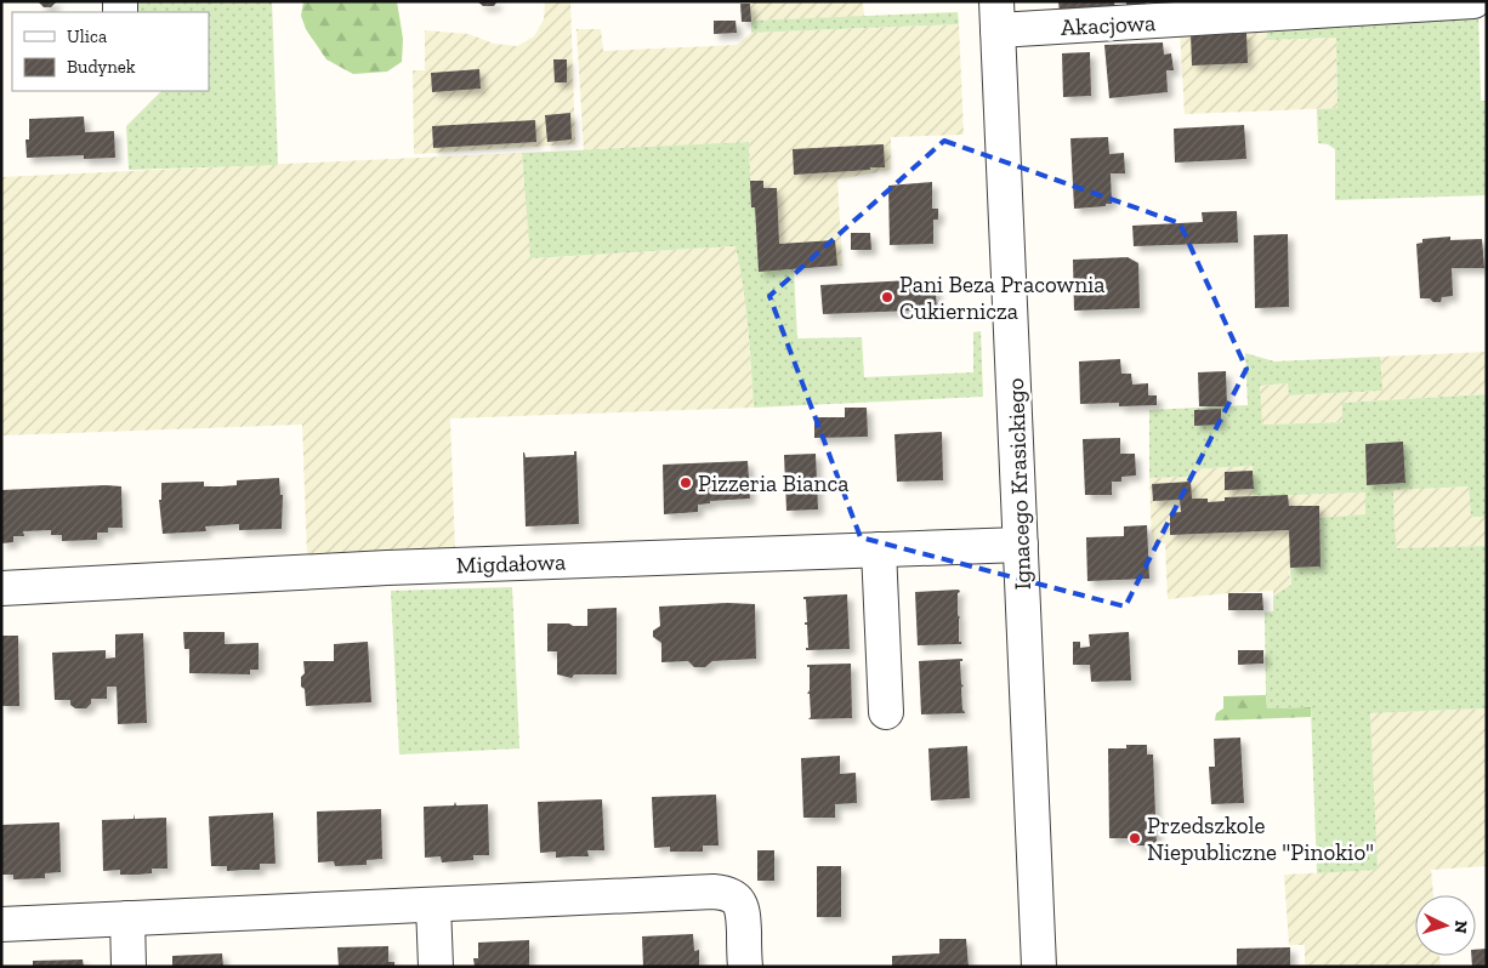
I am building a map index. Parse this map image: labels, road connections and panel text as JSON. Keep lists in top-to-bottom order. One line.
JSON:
{"streets":{"street":["Akacjowa","Ignacego Krasickiego","Migdałowa"]},"crossings":[["Akacjowa","Ignacego Krasickiego"],["Ignacego Krasickiego","Migdałowa"]],"places":["Pani Beza Pracownia Cukiernicza","Pizzeria Bianca","Przedszkole Niepubliczne \"Pinokio\""],"legend":["Ulica","Budynek"],"north":"right"}
